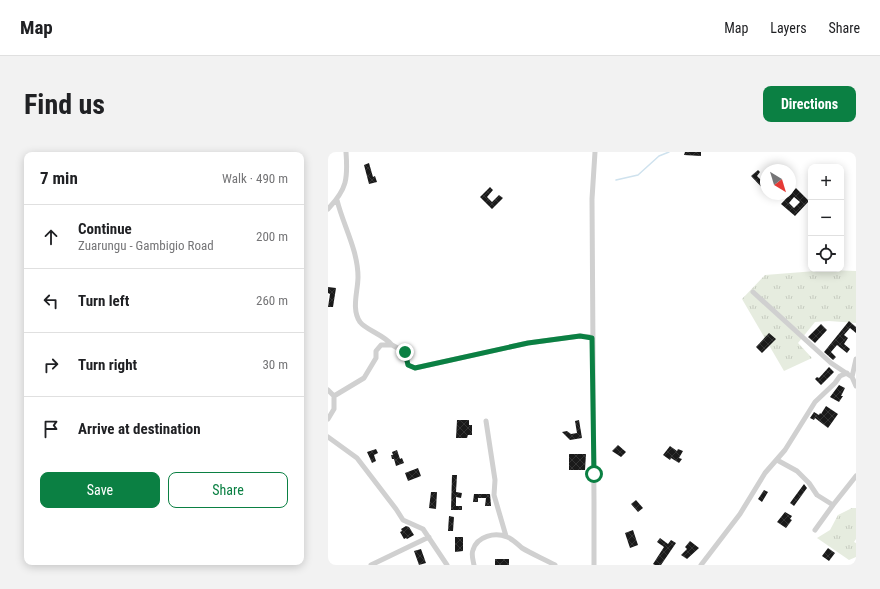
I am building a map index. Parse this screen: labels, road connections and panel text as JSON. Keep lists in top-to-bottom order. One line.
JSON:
{"north":"bottom right","page":{"header":"Map","nav":["Map","Layers","Share"],"buttons":["Directions",["Save","Share"]],"title":"Find us","heading":["7 min","Walk · 490 m"],"map_buttons":["+","−"],"list":[["Continue","Zuarungu - Gambigio Road","200 m"],["Turn left","260 m"],["Turn right","30 m"],"Arrive at destination"]}}
